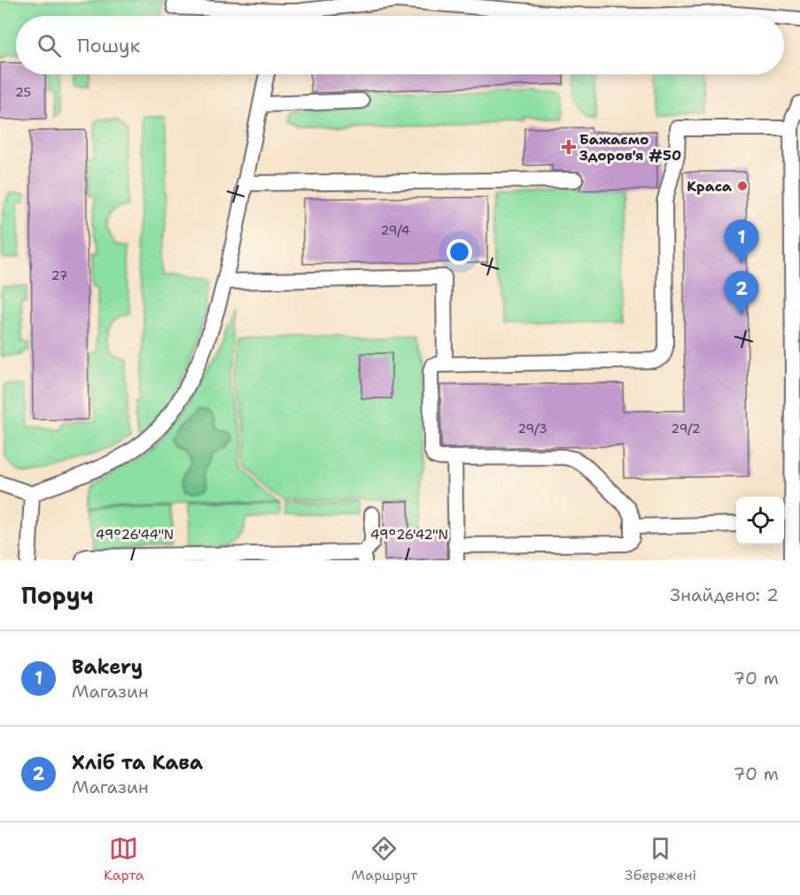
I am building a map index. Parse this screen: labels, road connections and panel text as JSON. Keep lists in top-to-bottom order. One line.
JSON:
{"places":{"health":["Бажаємо Здоров'я #50"],"other":["Краса"]},"house_numbers":["25","29/4","27","29/3","29/2"],"page":{"search":"Пошук","pins":["1","2"],"heading":["Поруч","Знайдено: 2"],"list":[{"mark":"1","name":"Bakery","note":"Магазин","value":"70 m"},{"mark":"2","name":"Хліб та Кава","note":"Магазин","value":"70 m"}],"nav":["Карта","Маршрут","Збережені"]},"coordinates":["49°26'44\"N","49°26'42\"N"]}
